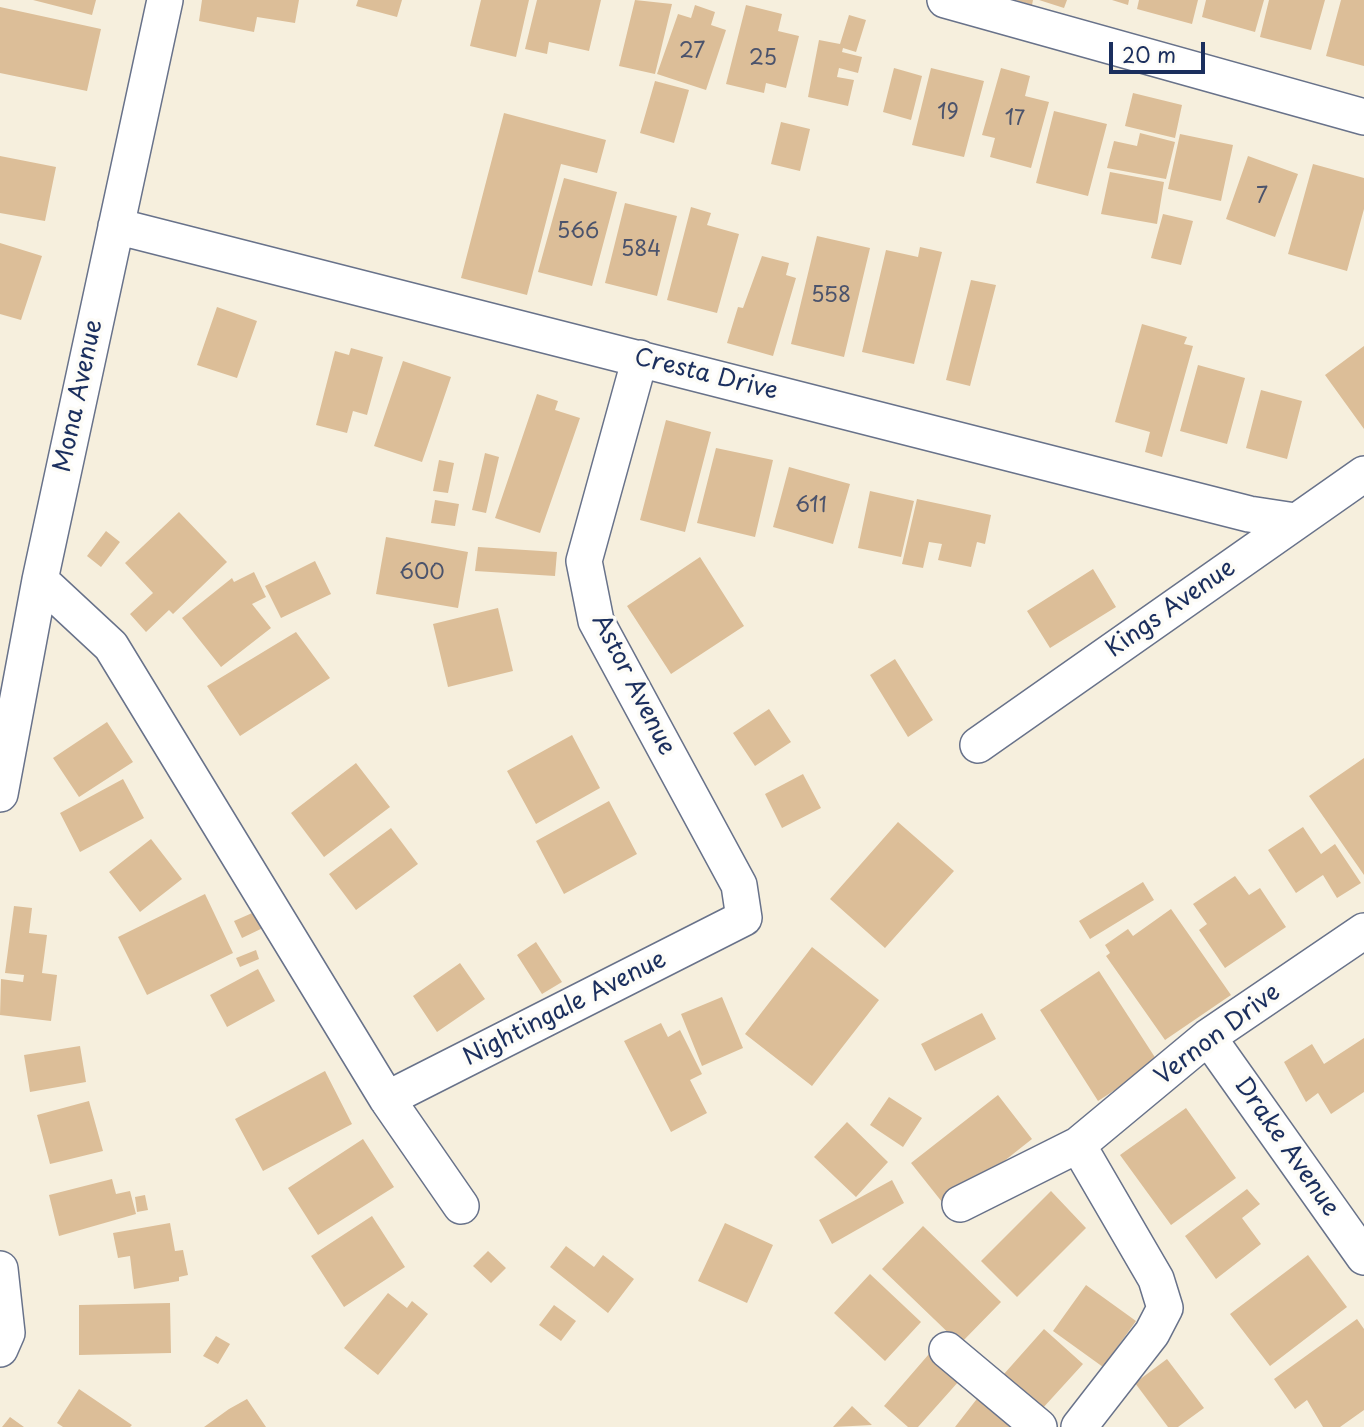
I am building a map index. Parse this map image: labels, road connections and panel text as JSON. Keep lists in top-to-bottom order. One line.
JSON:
{"streets":{"street":["Cresta Drive","Mona Avenue","Kings Avenue","Astor Avenue","Nightingale Avenue","Vernon Drive","Drake Avenue"]},"crossings":[["Cresta Drive","Mona Avenue"],["Cresta Drive","Kings Avenue"],["Cresta Drive","Astor Avenue"],["Astor Avenue","Nightingale Avenue"],["Vernon Drive","Drake Avenue"]],"house_numbers":["27","25","19","17","7","566","584","558","611","600"],"scale_bar":"20 m"}
